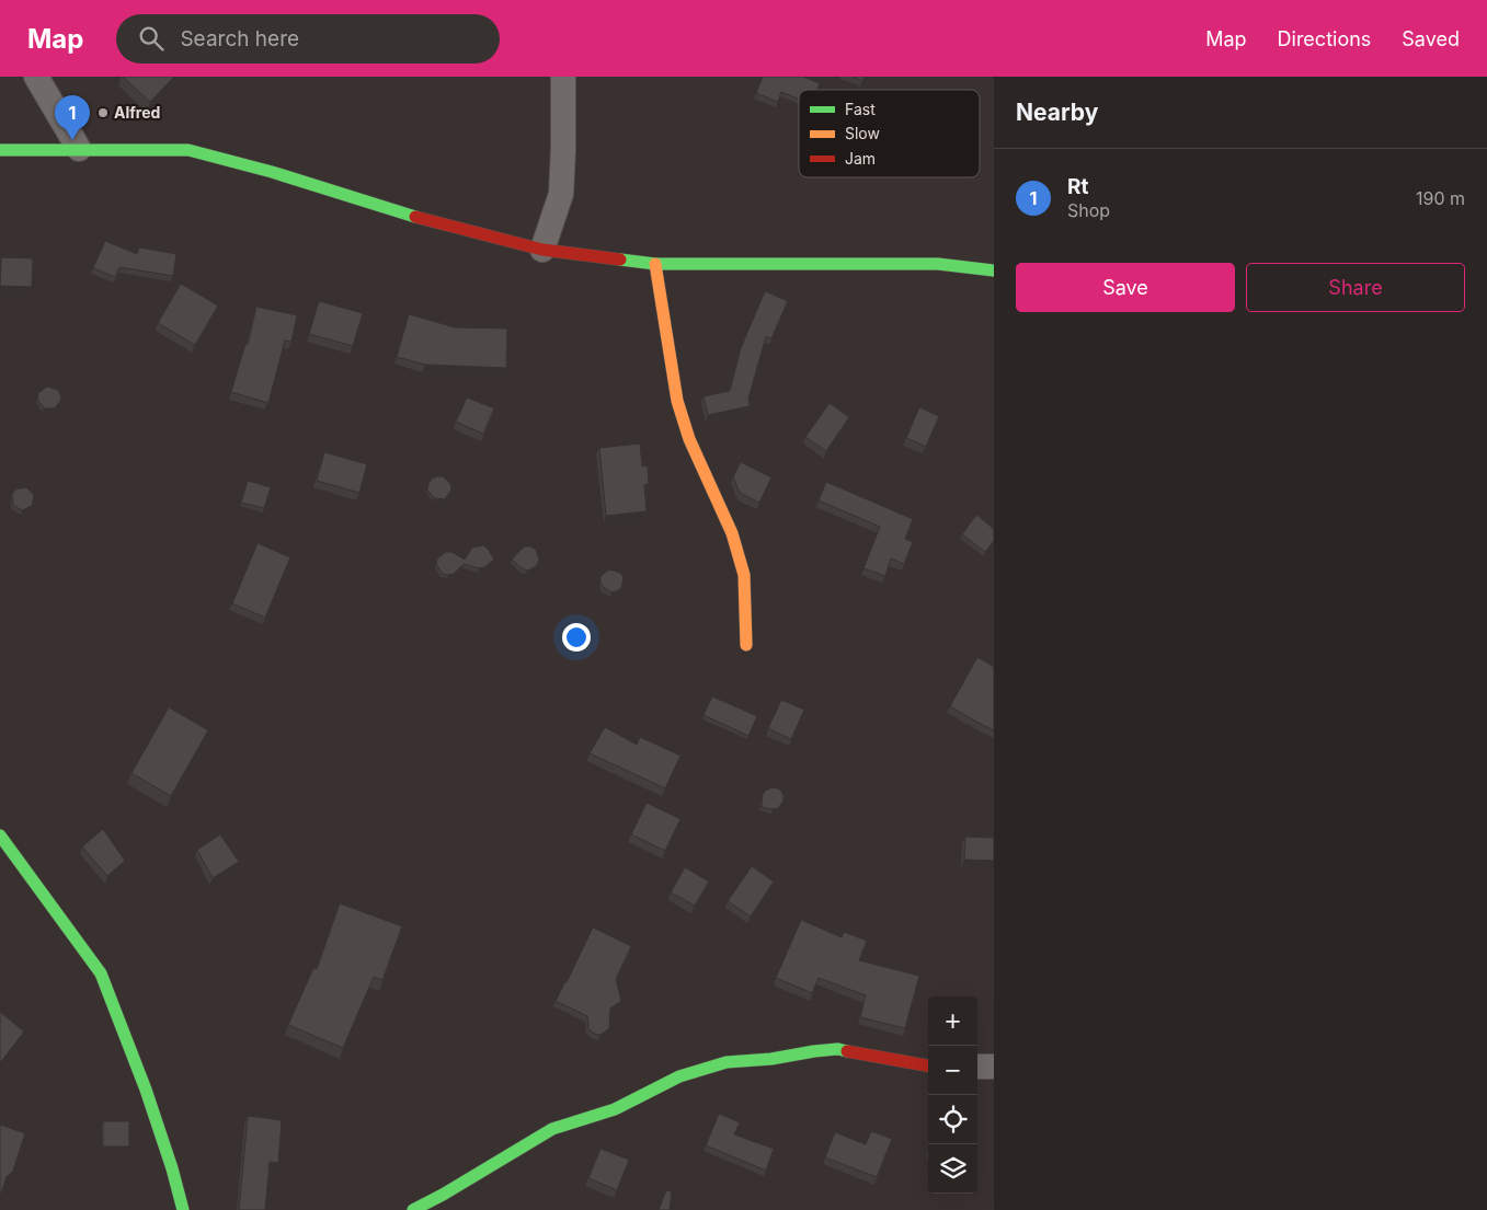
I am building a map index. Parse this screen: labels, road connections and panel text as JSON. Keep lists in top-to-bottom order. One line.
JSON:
{"places":["Alfred"],"legend":["Fast","Slow","Jam"],"page":{"header":"Map","search":"Search here","nav":["Map","Directions","Saved"],"heading":"Nearby","pins":"1","list":[{"mark":"1","name":"Rt","note":"Shop","value":"190 m"}],"buttons":["Save","Share"],"map_buttons":["+","−"]}}
